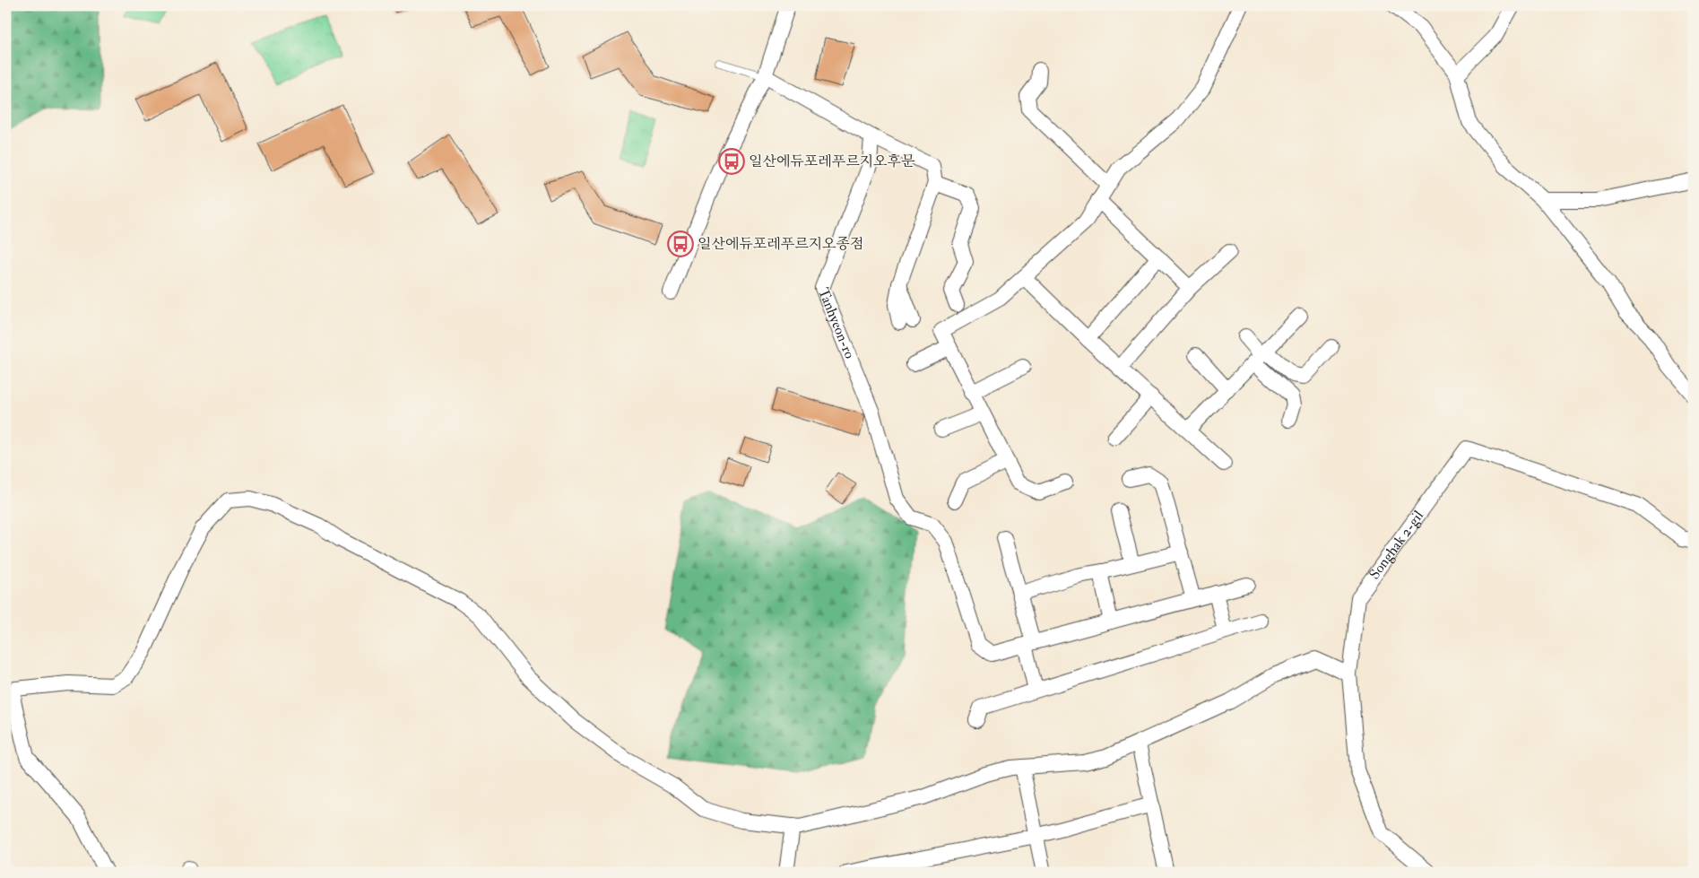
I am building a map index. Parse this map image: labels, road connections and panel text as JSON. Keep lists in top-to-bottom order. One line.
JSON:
{"streets":{"street":["Tanhyeon-ro","Songhak 2-gil"]},"places":{"bus stop":["일산에듀포레푸르지오후문","일산에듀포레푸르지오종점"]}}
